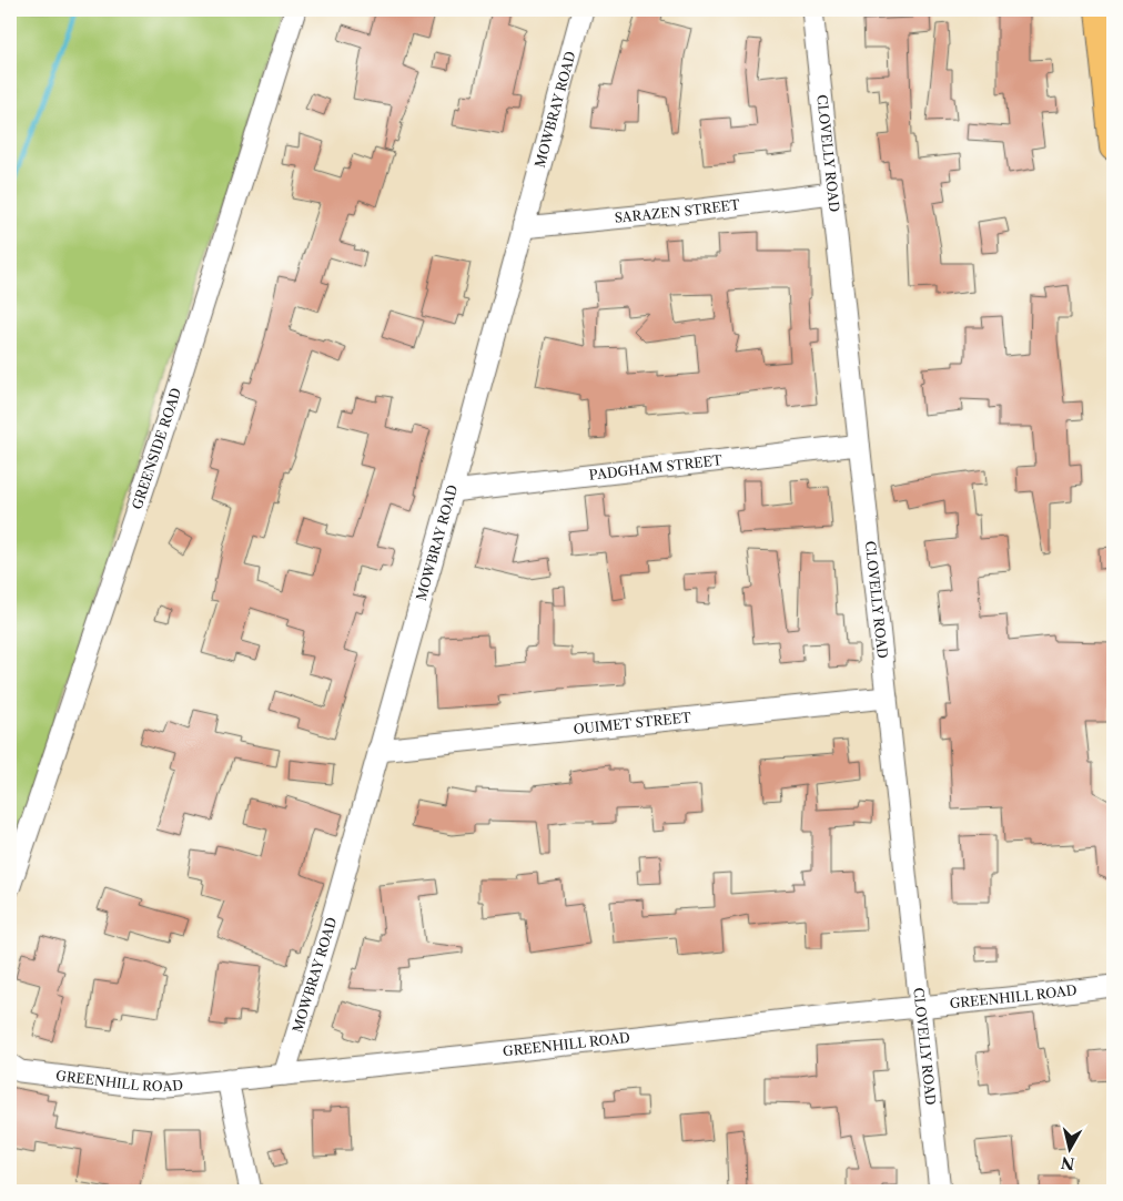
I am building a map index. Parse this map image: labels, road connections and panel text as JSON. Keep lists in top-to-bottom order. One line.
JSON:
{"streets":{"street":["MOWBRAY ROAD","CLOVELLY ROAD","SARAZEN STREET","GREENSIDE ROAD","PADGHAM STREET","OUIMET STREET","GREENHILL ROAD"]},"crossings":[["MOWBRAY ROAD","SARAZEN STREET"],["MOWBRAY ROAD","PADGHAM STREET"],["MOWBRAY ROAD","OUIMET STREET"],["MOWBRAY ROAD","GREENHILL ROAD"],["CLOVELLY ROAD","SARAZEN STREET"],["CLOVELLY ROAD","PADGHAM STREET"],["CLOVELLY ROAD","OUIMET STREET"],["CLOVELLY ROAD","GREENHILL ROAD"]],"north":"bottom"}
